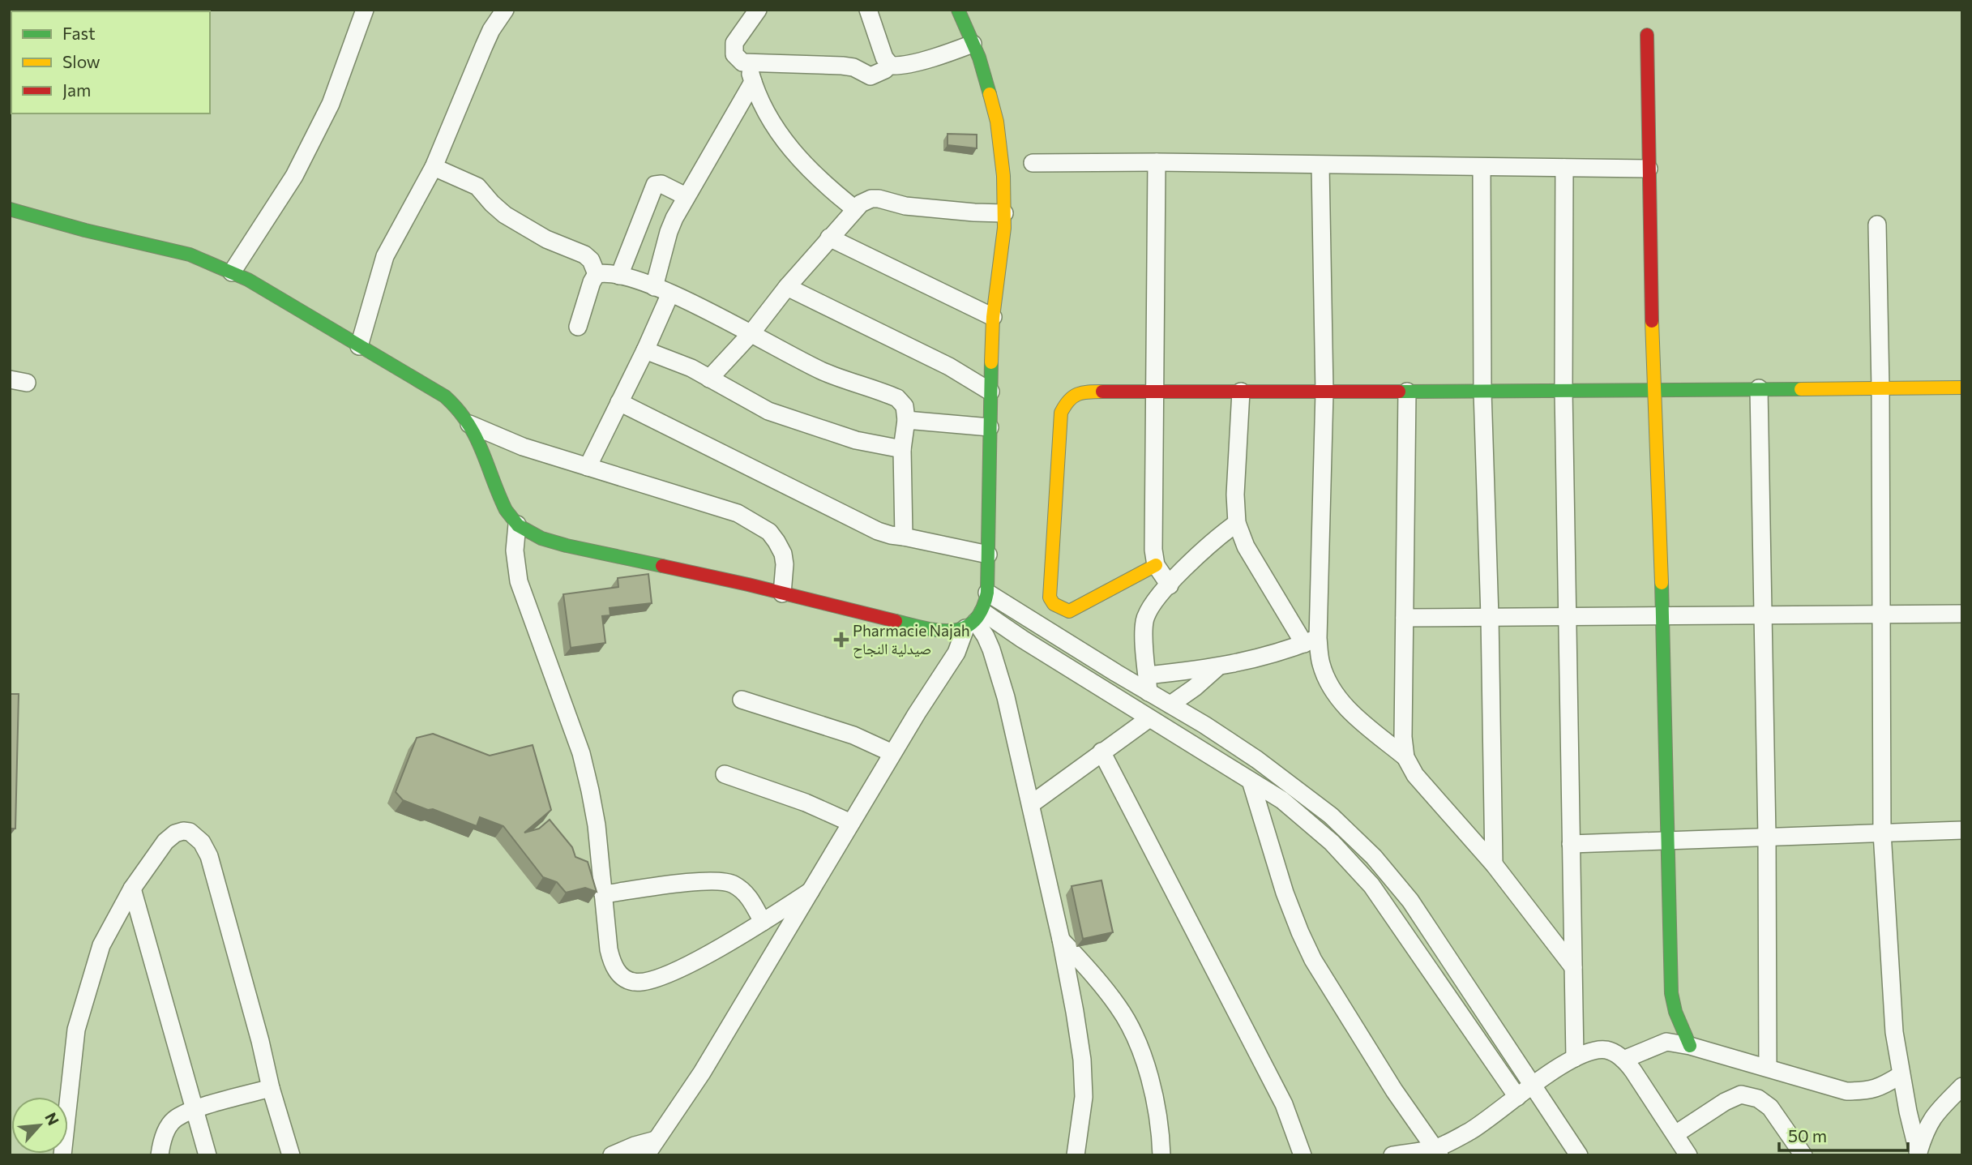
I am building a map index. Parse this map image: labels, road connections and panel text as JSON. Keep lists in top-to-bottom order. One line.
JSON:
{"places":{"health":["Pharmacie Najah صيدلية النجاح"]},"legend":["Fast","Slow","Jam"],"scale_bar":"50 m","north":"top right"}
